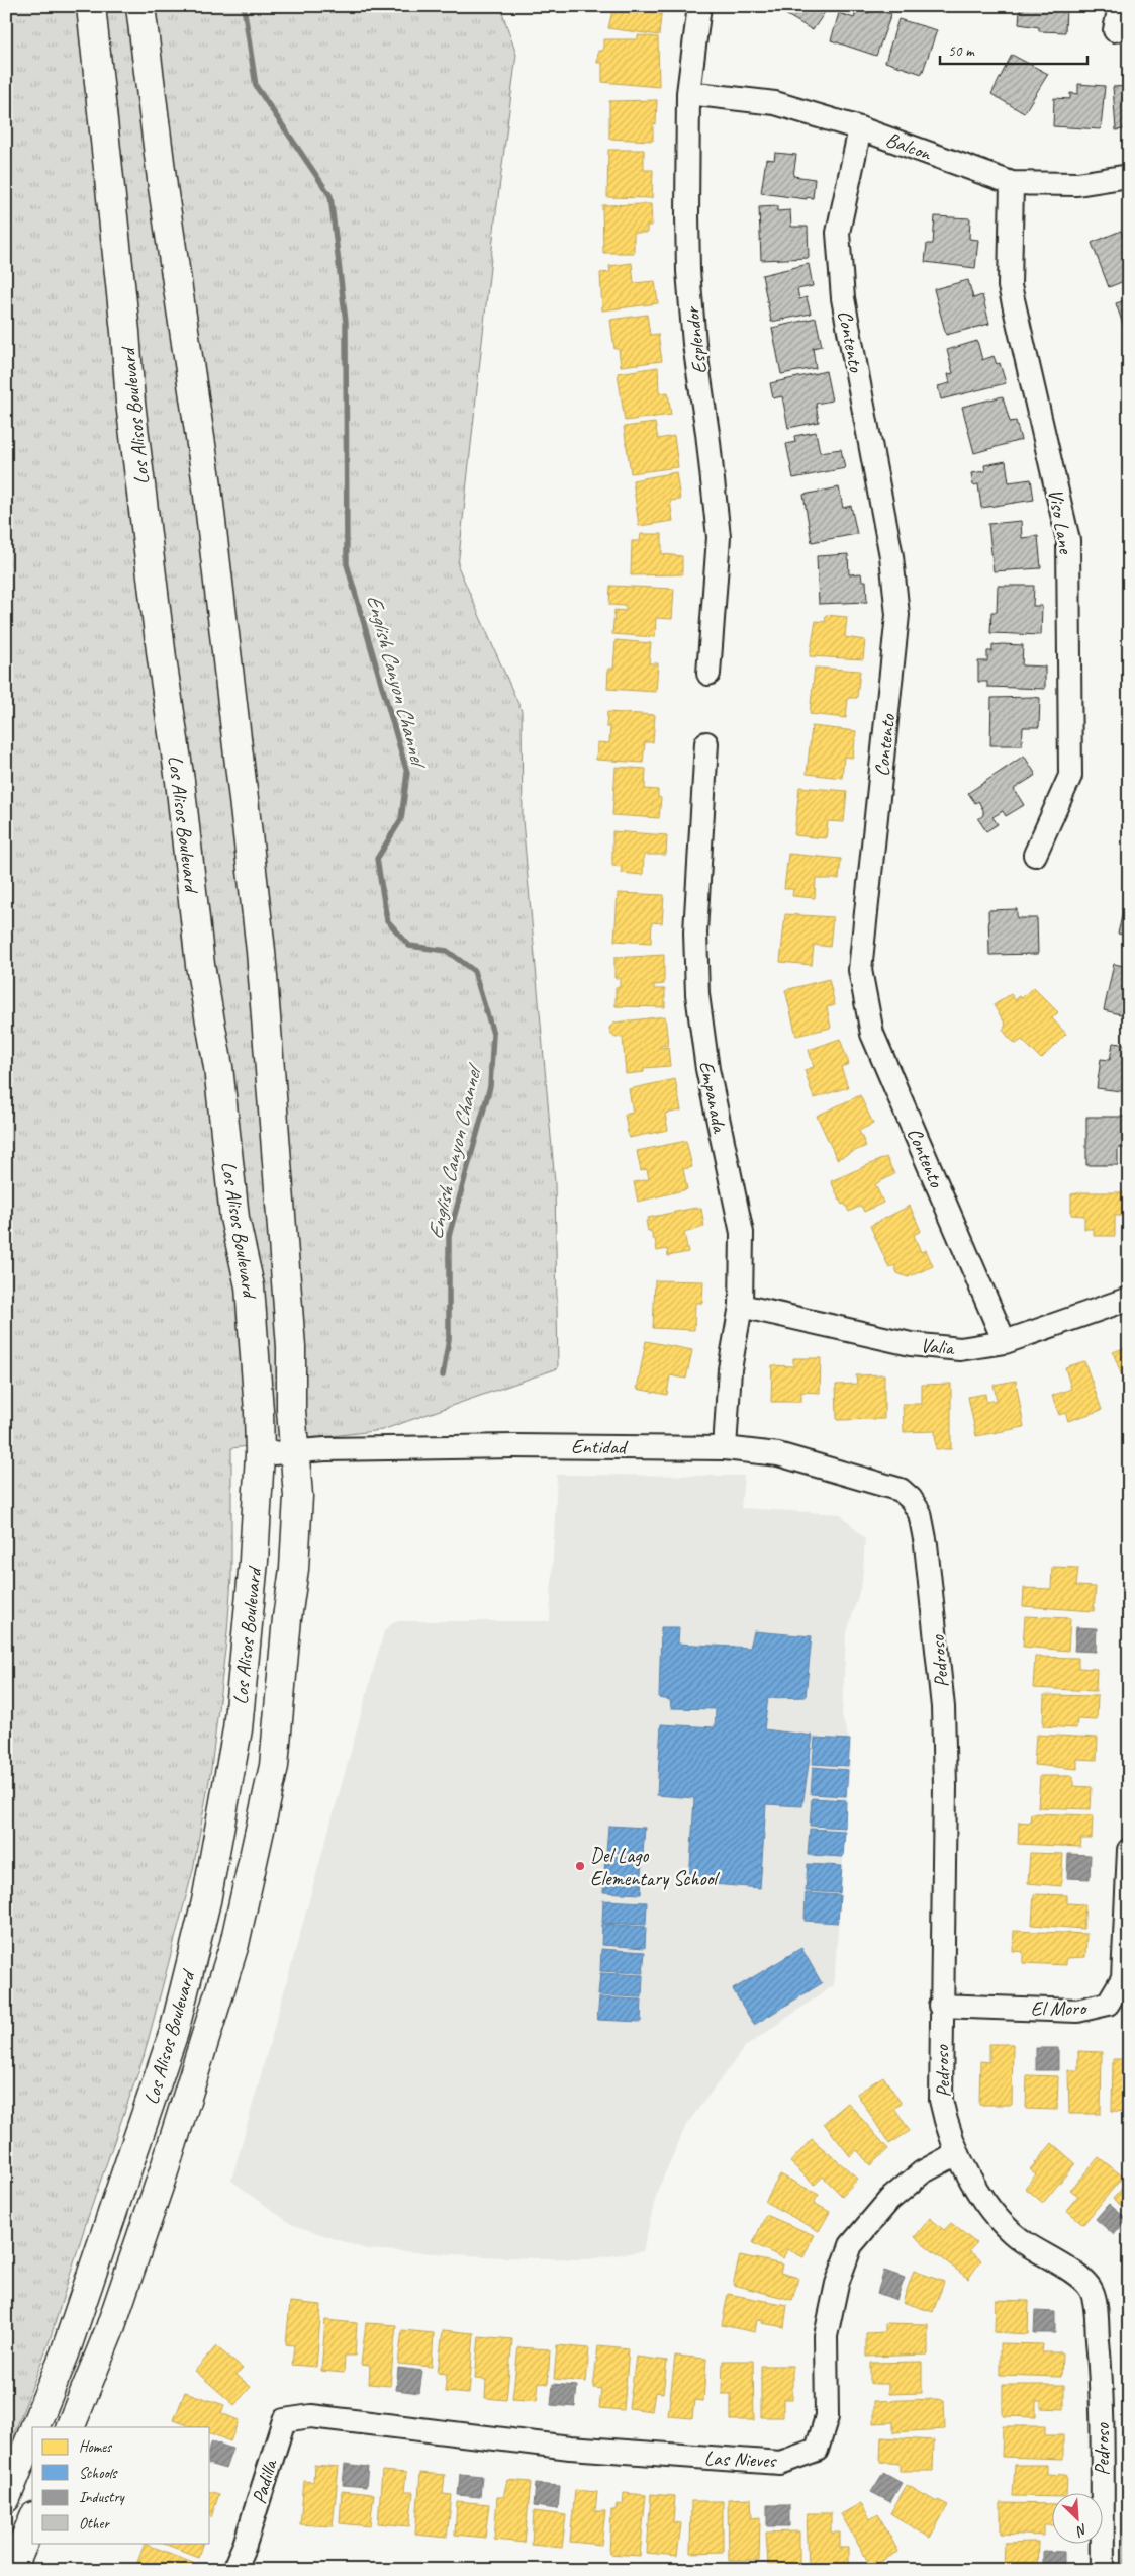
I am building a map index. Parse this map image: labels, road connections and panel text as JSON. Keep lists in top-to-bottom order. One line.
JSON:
{"streets":{"main road":["Los Alisos Boulevard"],"street":["Balcon","Esplendor","Contento","Viso Lane","Empanada","Valia","Entidad","Pedroso","El Moro","Las Nieves","Padilla"]},"crossings":[["Balcon","Esplendor"],["Balcon","Contento"],["Balcon","Viso Lane"],["Contento","Valia"],["Los Alisos Boulevard","Entidad"],["Empanada","Valia"],["Empanada","Entidad"],["Entidad","Pedroso"],["Pedroso","El Moro"],["Pedroso","Las Nieves"],["Las Nieves","Padilla"]],"water":["English Canyon Channel"],"places":["Del Lago Elementary School"],"legend":["Homes","Schools","Industry","Other"],"scale_bar":"50 m","north":"bottom right"}
